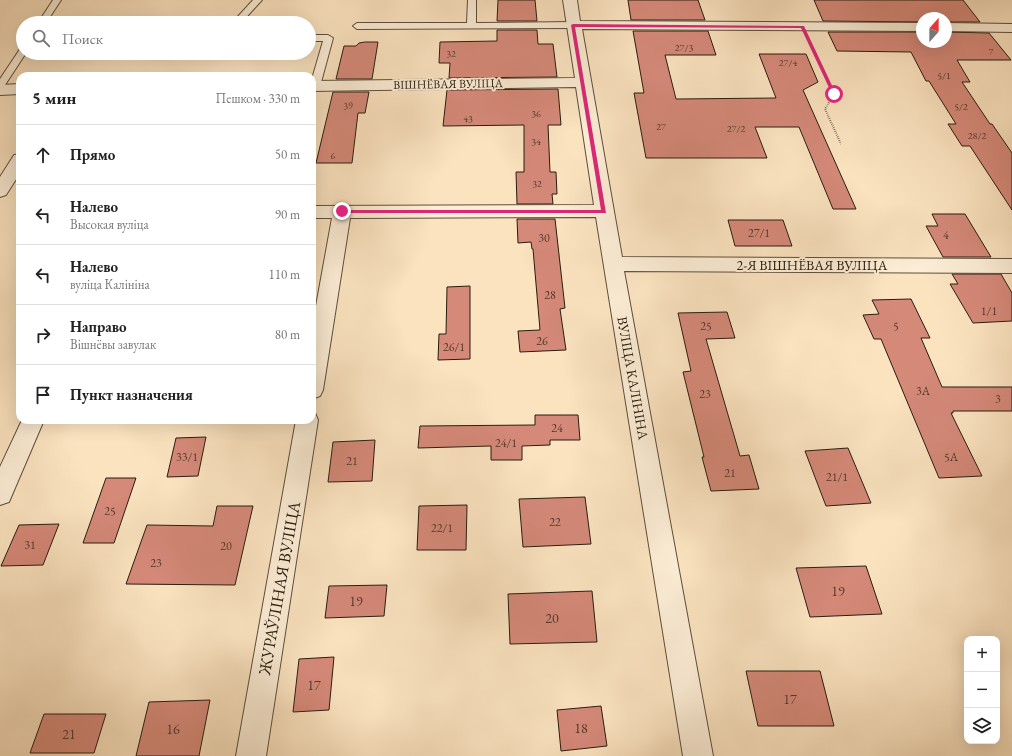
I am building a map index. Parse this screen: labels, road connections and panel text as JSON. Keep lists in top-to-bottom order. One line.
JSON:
{"streets":{"street":["ВІШНЁВАЯ ВУЛІЦА","2-Я ВІШНЁВАЯ ВУЛІЦА","ВУЛІЦА КАЛІНІНА","ЖУРАЎЛІНАЯ ВУЛІЦА"]},"crossings":[["ВІШНЁВАЯ ВУЛІЦА","ВУЛІЦА КАЛІНІНА"],["2-Я ВІШНЁВАЯ ВУЛІЦА","ВУЛІЦА КАЛІНІНА"]],"house_numbers":["27/3","7","32","27/4","5/1","39","5/2","36","43","27","27/2","28/2","34","6","32","27/1","4","30","28","1/1","25","5","26","26/1","3А","23","3","24","24/1","33/1","5А","21","21","21/1","25","22","22/1","31","20","23","19","19","20","17","17","18","16","21"],"north":"top","page":{"search":"Поиск","heading":["5 мин","Пешком · 330 m"],"list":[["Прямо","50 m"],["Налево","Высокая вуліца","90 m"],["Налево","вуліца Калініна","110 m"],["Направо","Вішнёвы завулак","80 m"],"Пункт назначения"],"map_buttons":["+","−"]}}
